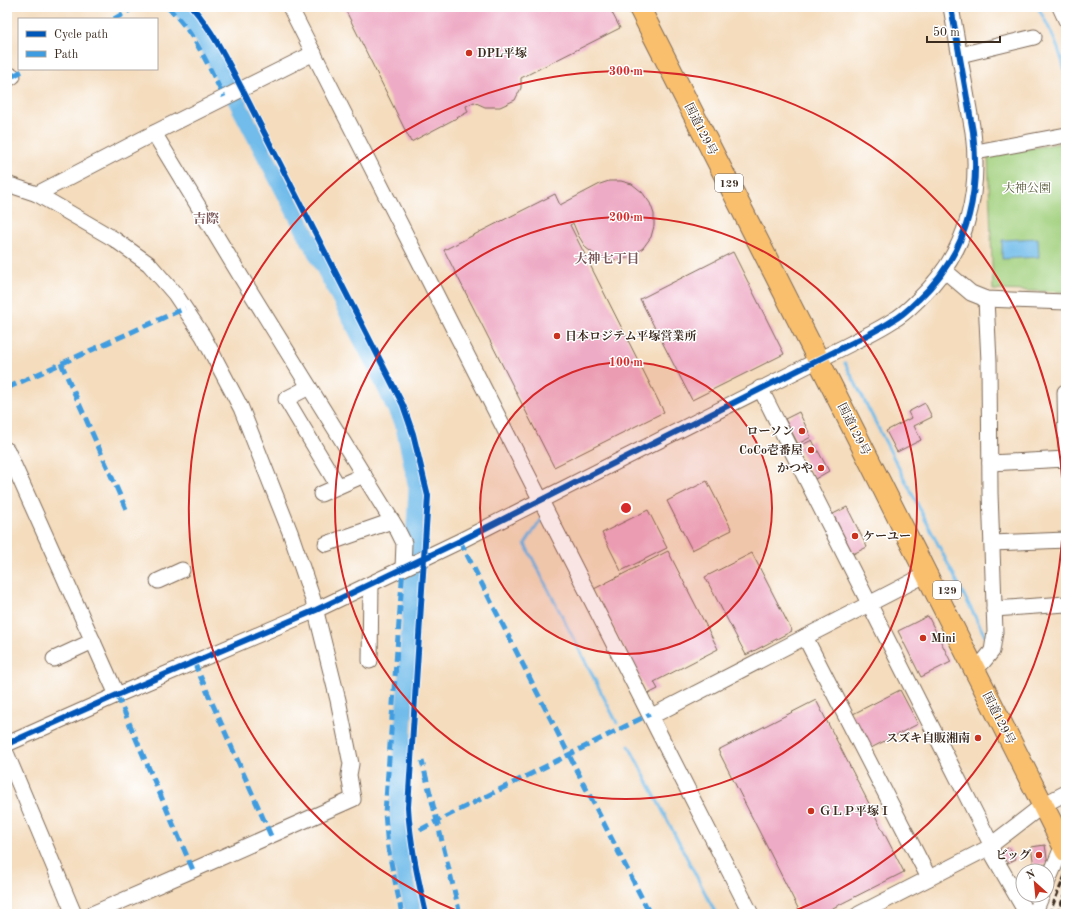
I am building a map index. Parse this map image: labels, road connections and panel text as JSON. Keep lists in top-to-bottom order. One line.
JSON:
{"streets":{"highway":["国道129号","129"]},"districts":["吉際","大神七丁目"],"parks":["大神公園"],"places":["DPL平塚","日本ロジテム平塚営業所","ローソン","CoCo壱番屋","かつや","ケーユー","Mini","スズキ自販湘南","ＧＬＰ平塚Ⅰ","ビッグ"],"legend":["Cycle path","Path"],"scale_bar":"50 m","north":"top left","rings":["300 m","200 m","100 m"]}
